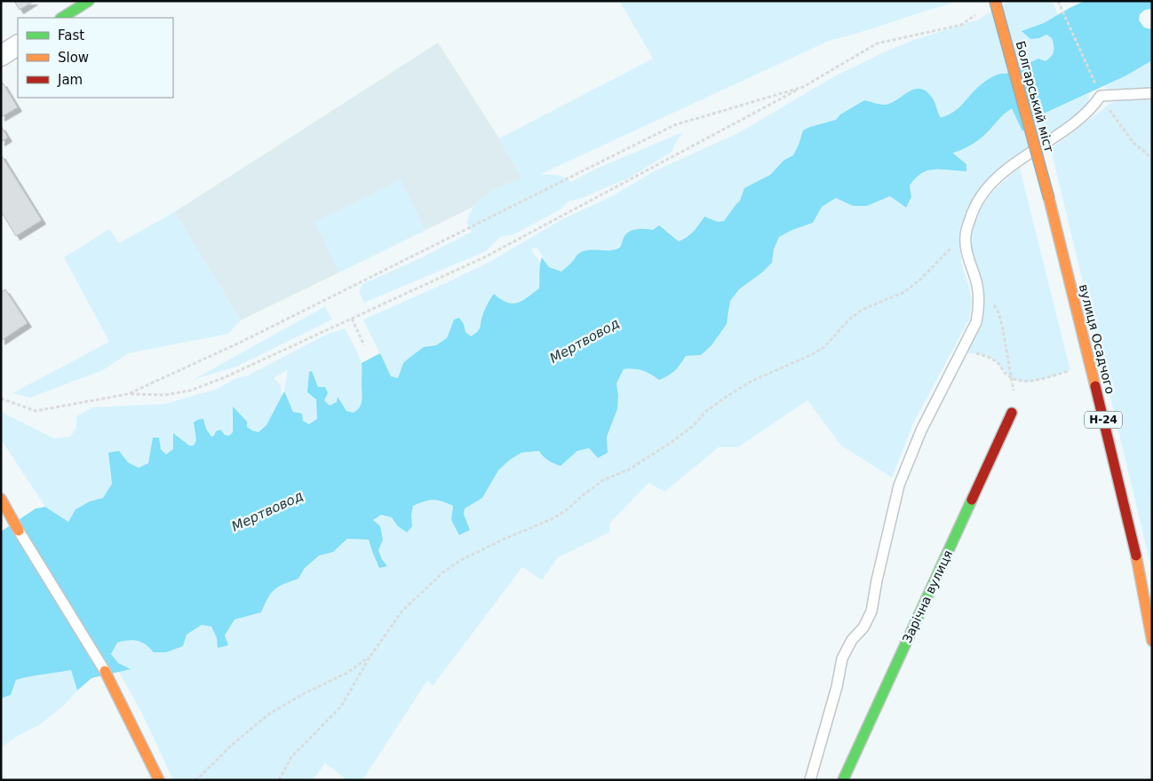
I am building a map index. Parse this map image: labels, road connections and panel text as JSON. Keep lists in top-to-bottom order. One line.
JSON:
{"streets":{"main road":["Болгарський міст","вулиця Осадчого","Н-24","Зарічна вулиця"]},"crossings":[["Болгарський міст","вулиця Осадчого"]],"water":["Мертвовод"],"legend":["Fast","Slow","Jam"]}
